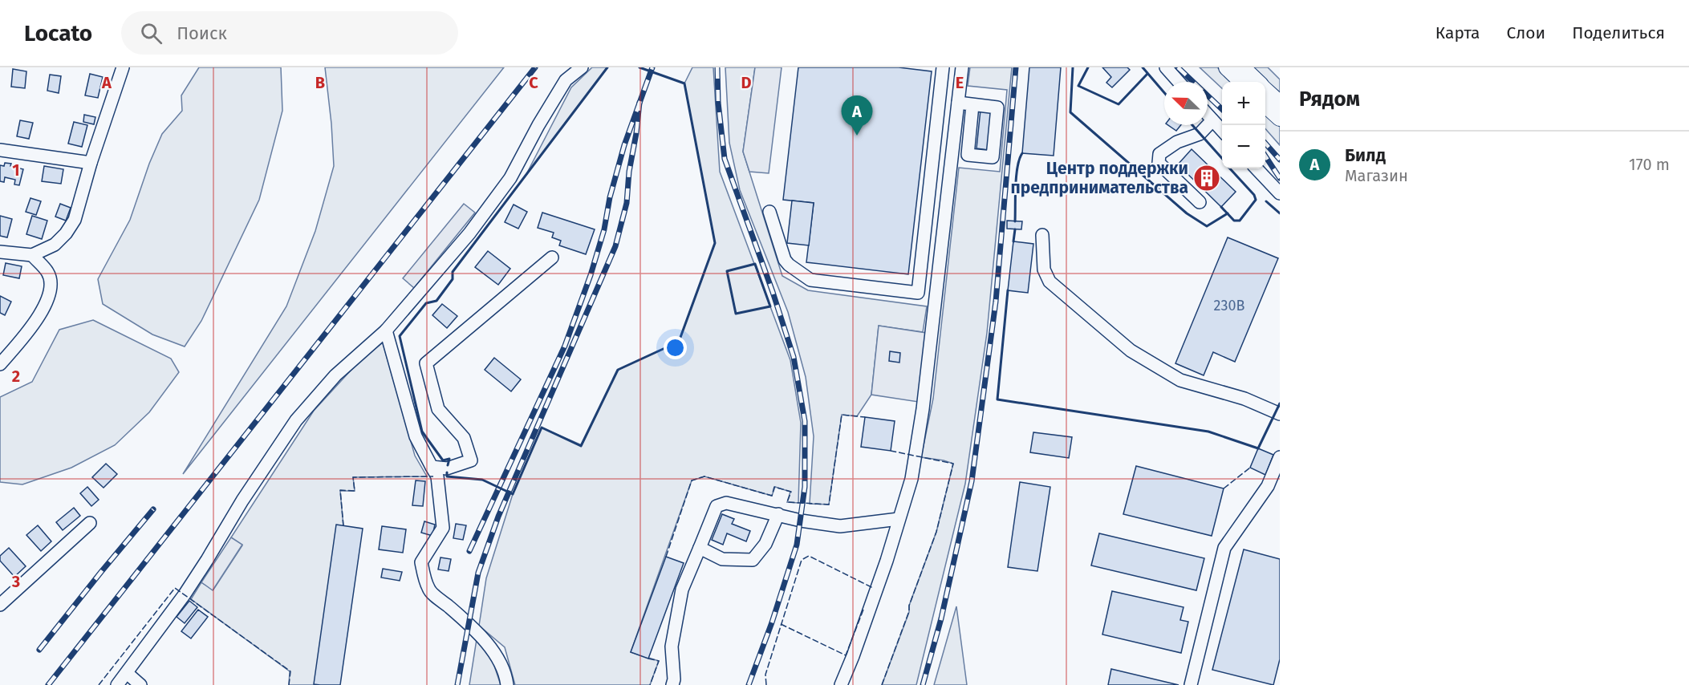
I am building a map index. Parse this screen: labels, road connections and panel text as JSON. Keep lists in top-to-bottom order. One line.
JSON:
{"places":{"building":["Центр поддержки предпринимательства"]},"house_numbers":["230В"],"north":"top left","page":{"header":"Locato","search":"Поиск","nav":["Карта","Слои","Поделиться"],"heading":"Рядом","map_buttons":["+","−"],"pins":"A","list":[{"mark":"A","name":"Билд","note":"Магазин","value":"170 m"}]},"grid":{"columns":["A","B","C","D","E"],"rows":["1","2","3"]}}
